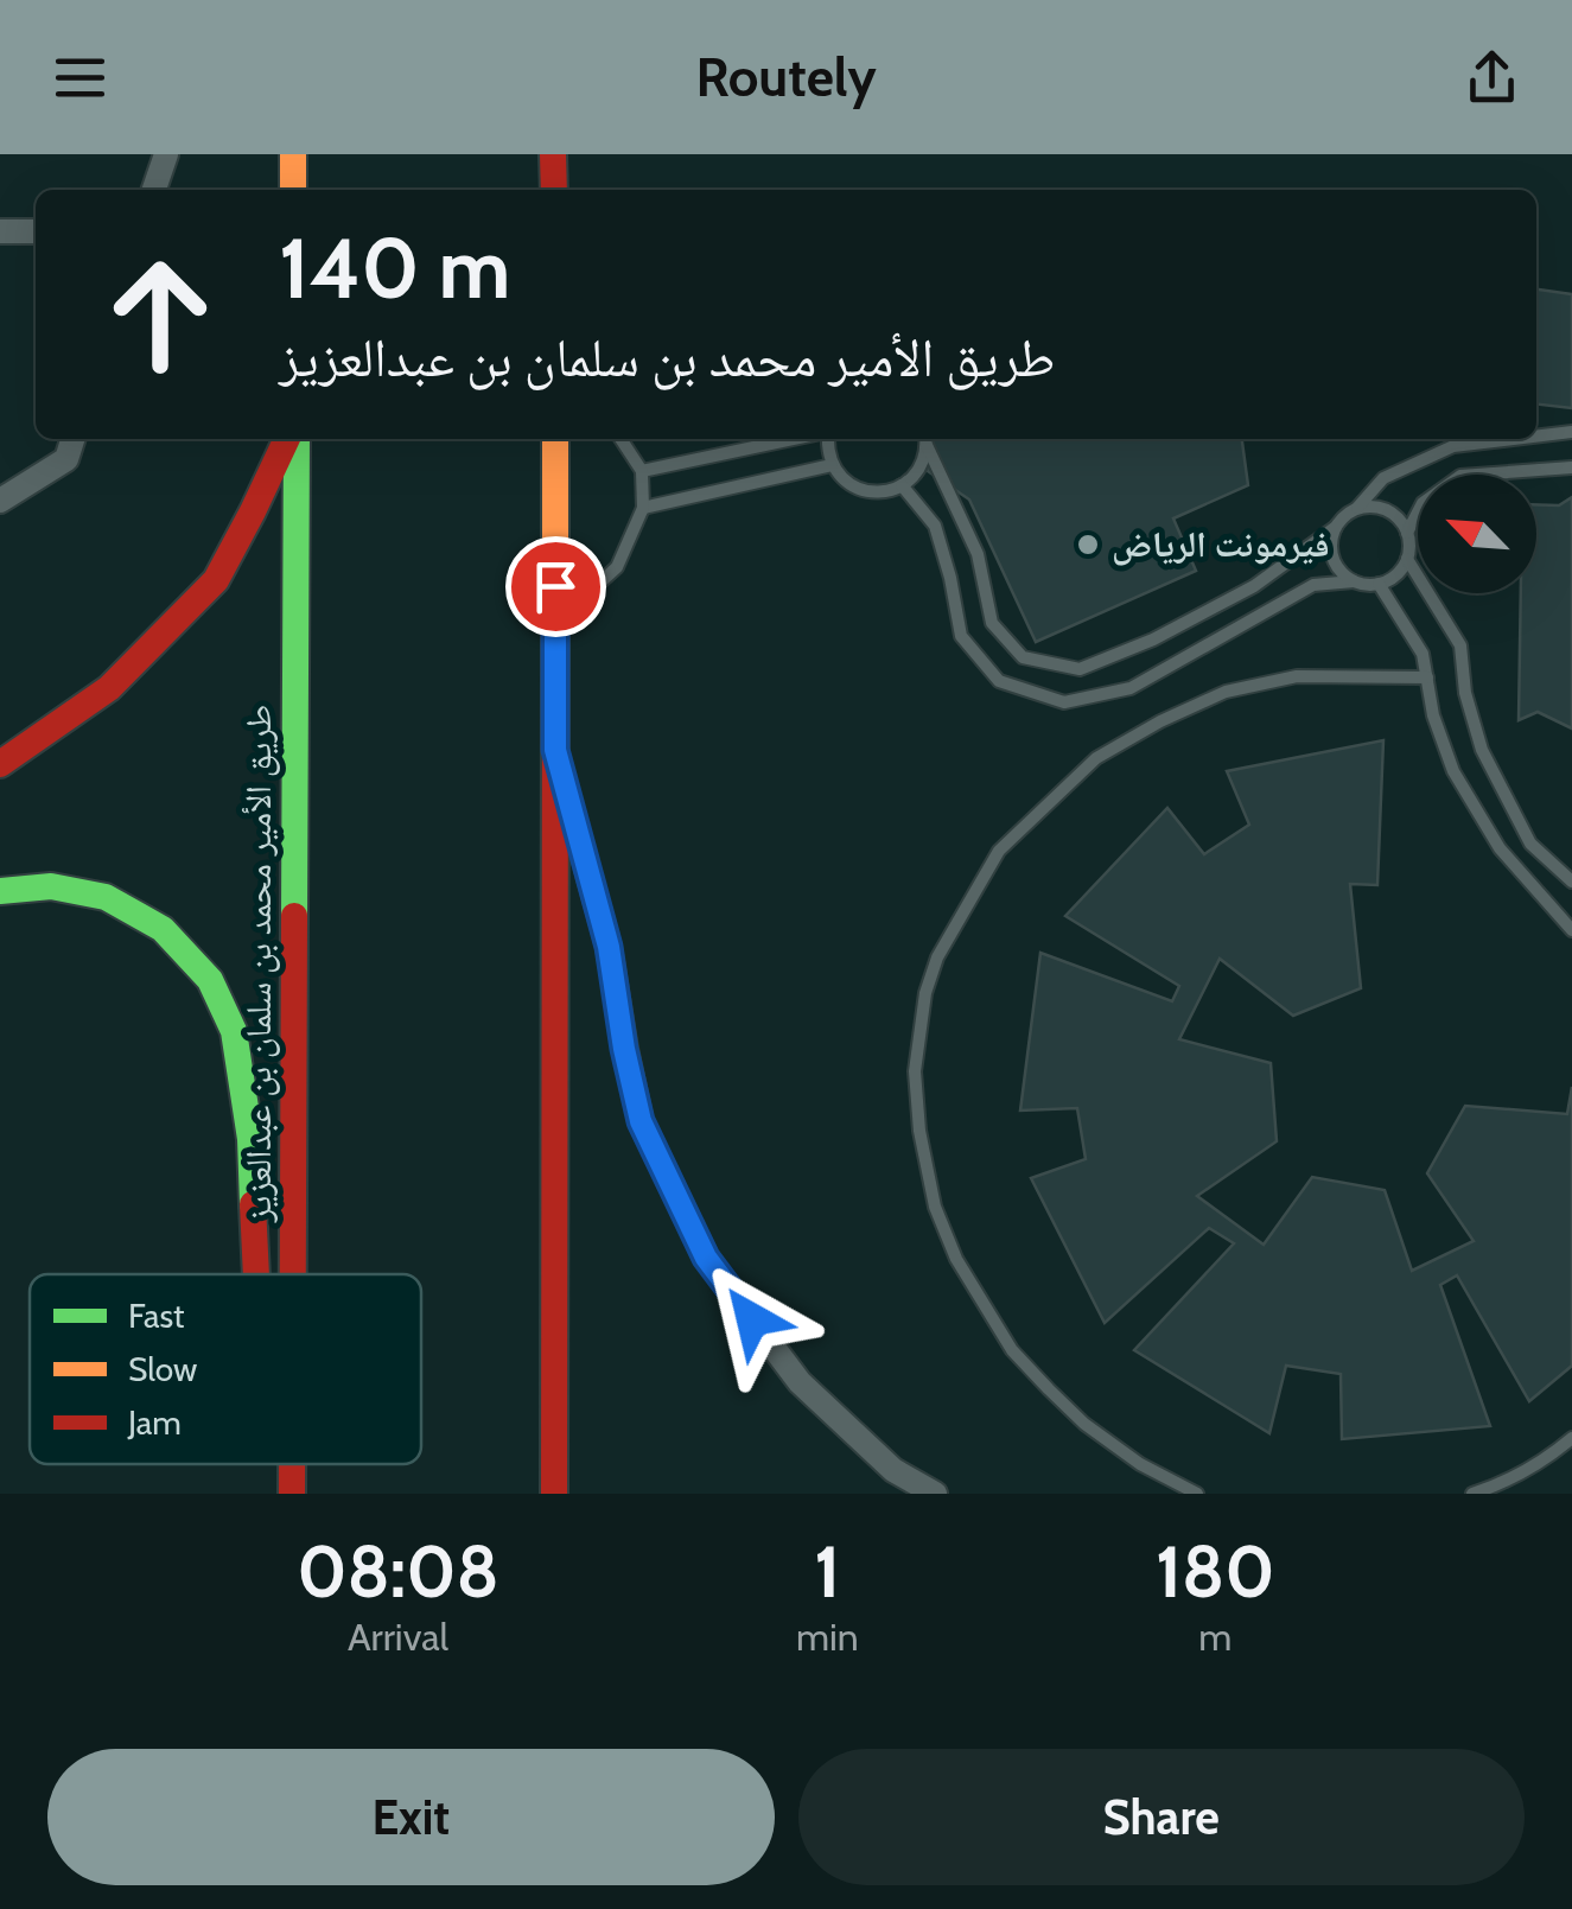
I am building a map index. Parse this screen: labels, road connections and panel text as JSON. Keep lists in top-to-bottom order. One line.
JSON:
{"streets":{"main road":["طريق الأمير محمد بن سلمان بن عبدالعزيز"]},"places":["فيرمونت الرياض"],"legend":["Fast","Slow","Jam"],"north":"top left","page":{"header":"Routely","turn":["140 m","طريق الأمير محمد بن سلمان بن عبدالعزيز"],"eta":["08:08","Arrival","1","min","180","m"],"buttons":["Exit","Share"]}}
